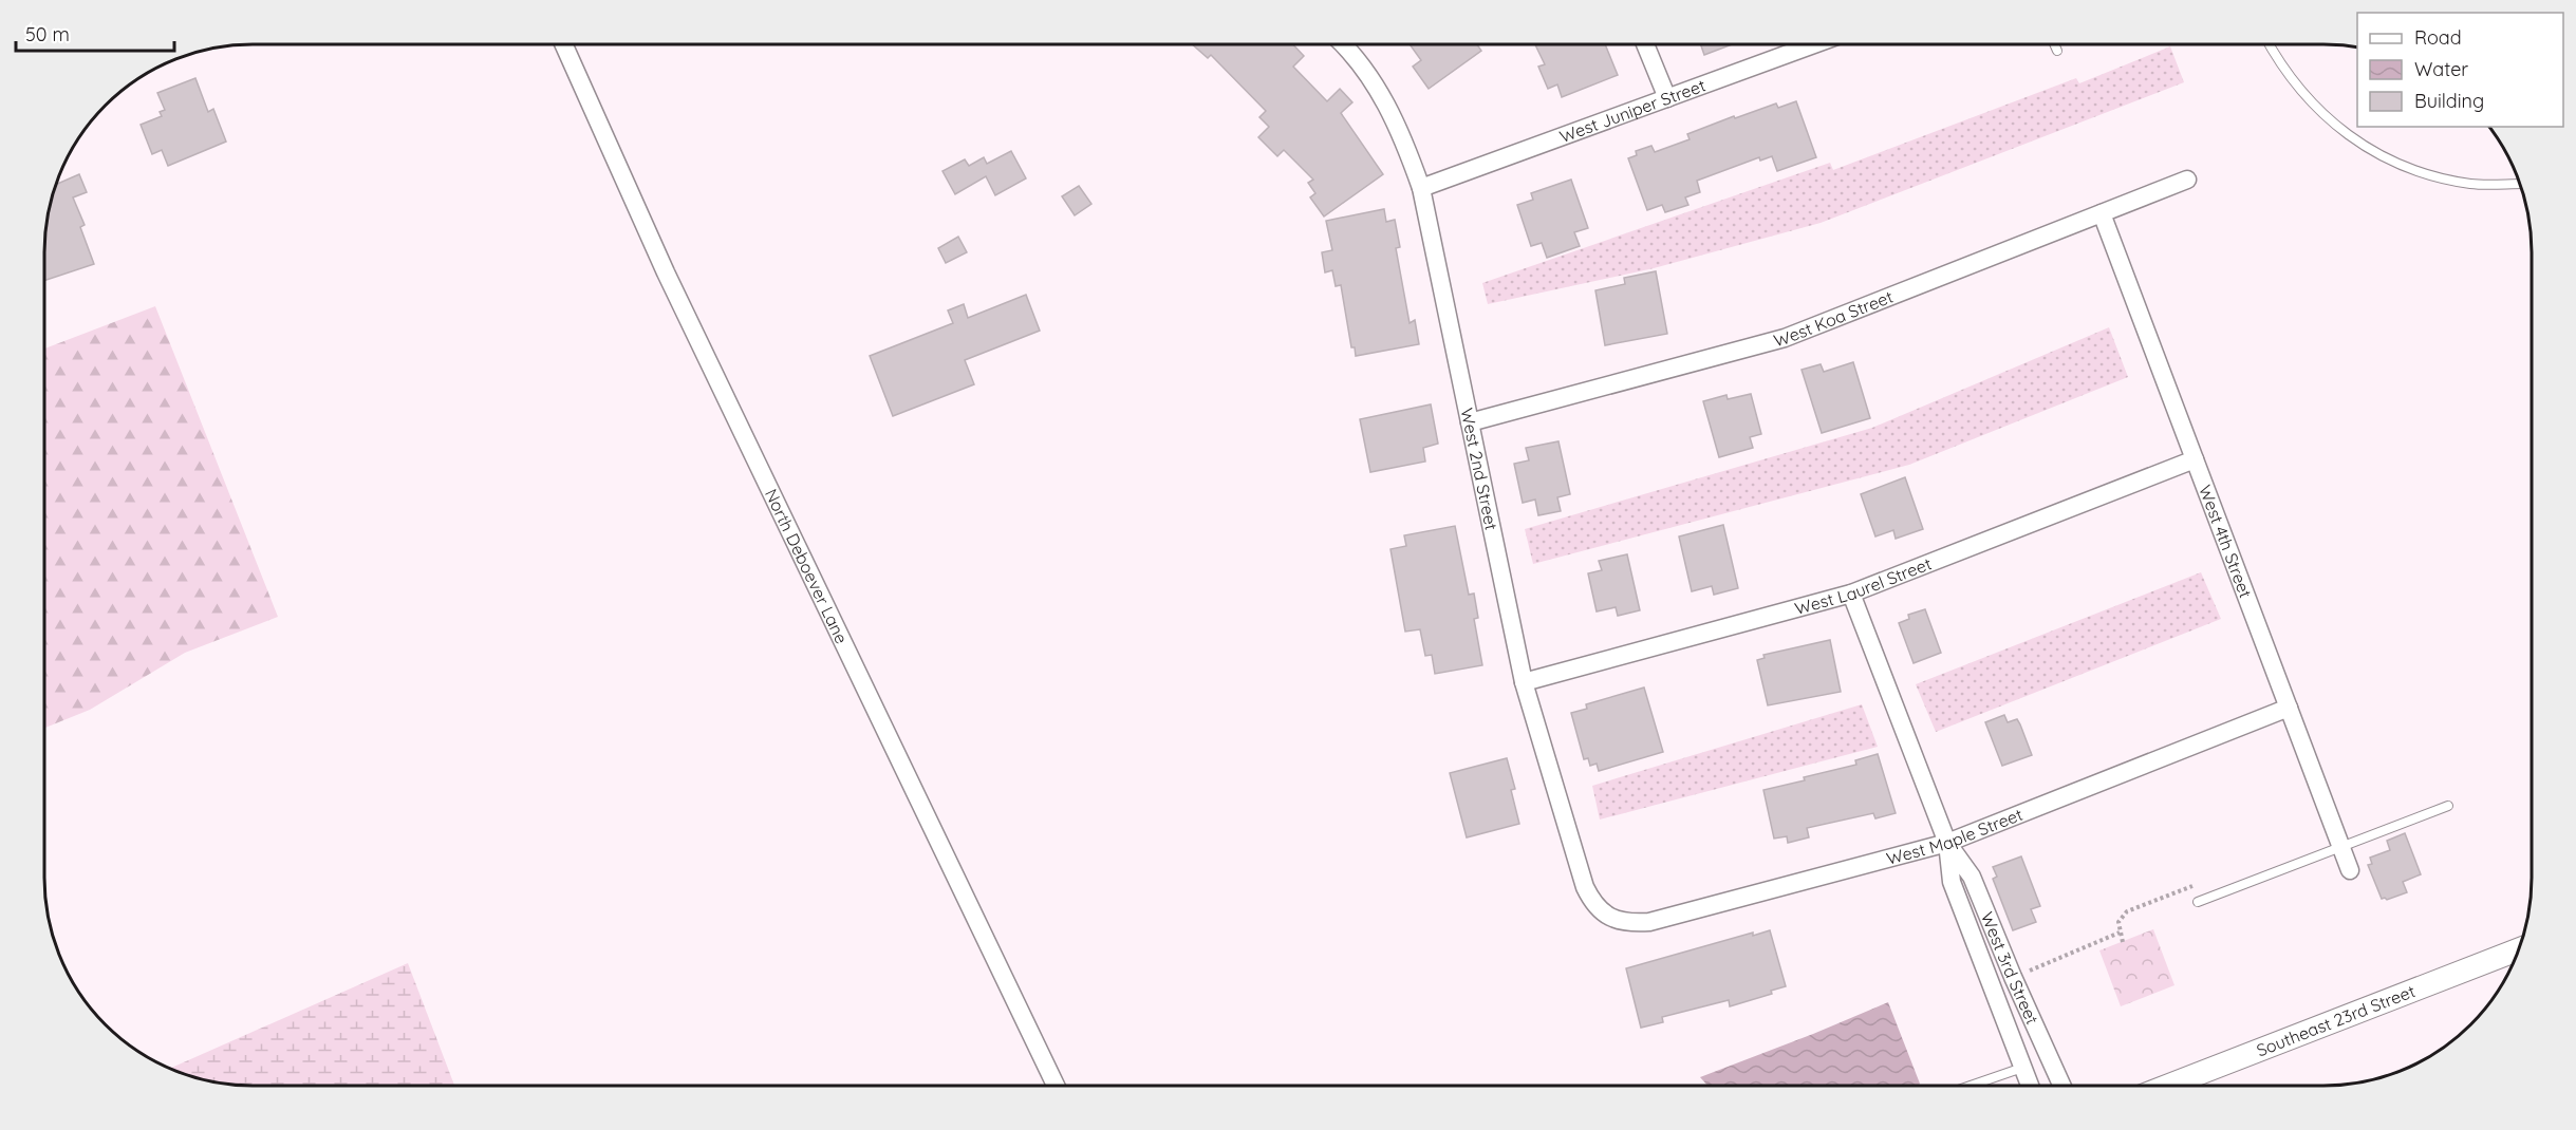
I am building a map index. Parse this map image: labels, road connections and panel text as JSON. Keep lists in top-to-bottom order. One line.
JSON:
{"streets":{"street":["West Juniper Street","West Koa Street","West 2nd Street","West 4th Street","North Deboever Lane","West Laurel Street","West Maple Street","West 3rd Street","Southeast 23rd Street"]},"crossings":[["West Juniper Street","West 2nd Street"],["West Koa Street","West 2nd Street"],["West Koa Street","West 4th Street"],["West 2nd Street","West Laurel Street"],["West 2nd Street","West Maple Street"],["West 4th Street","West Laurel Street"],["West 4th Street","West Maple Street"],["West Laurel Street","West 3rd Street"],["West Maple Street","West 3rd Street"]],"legend":["Road","Water","Building"],"scale_bar":"50 m"}
